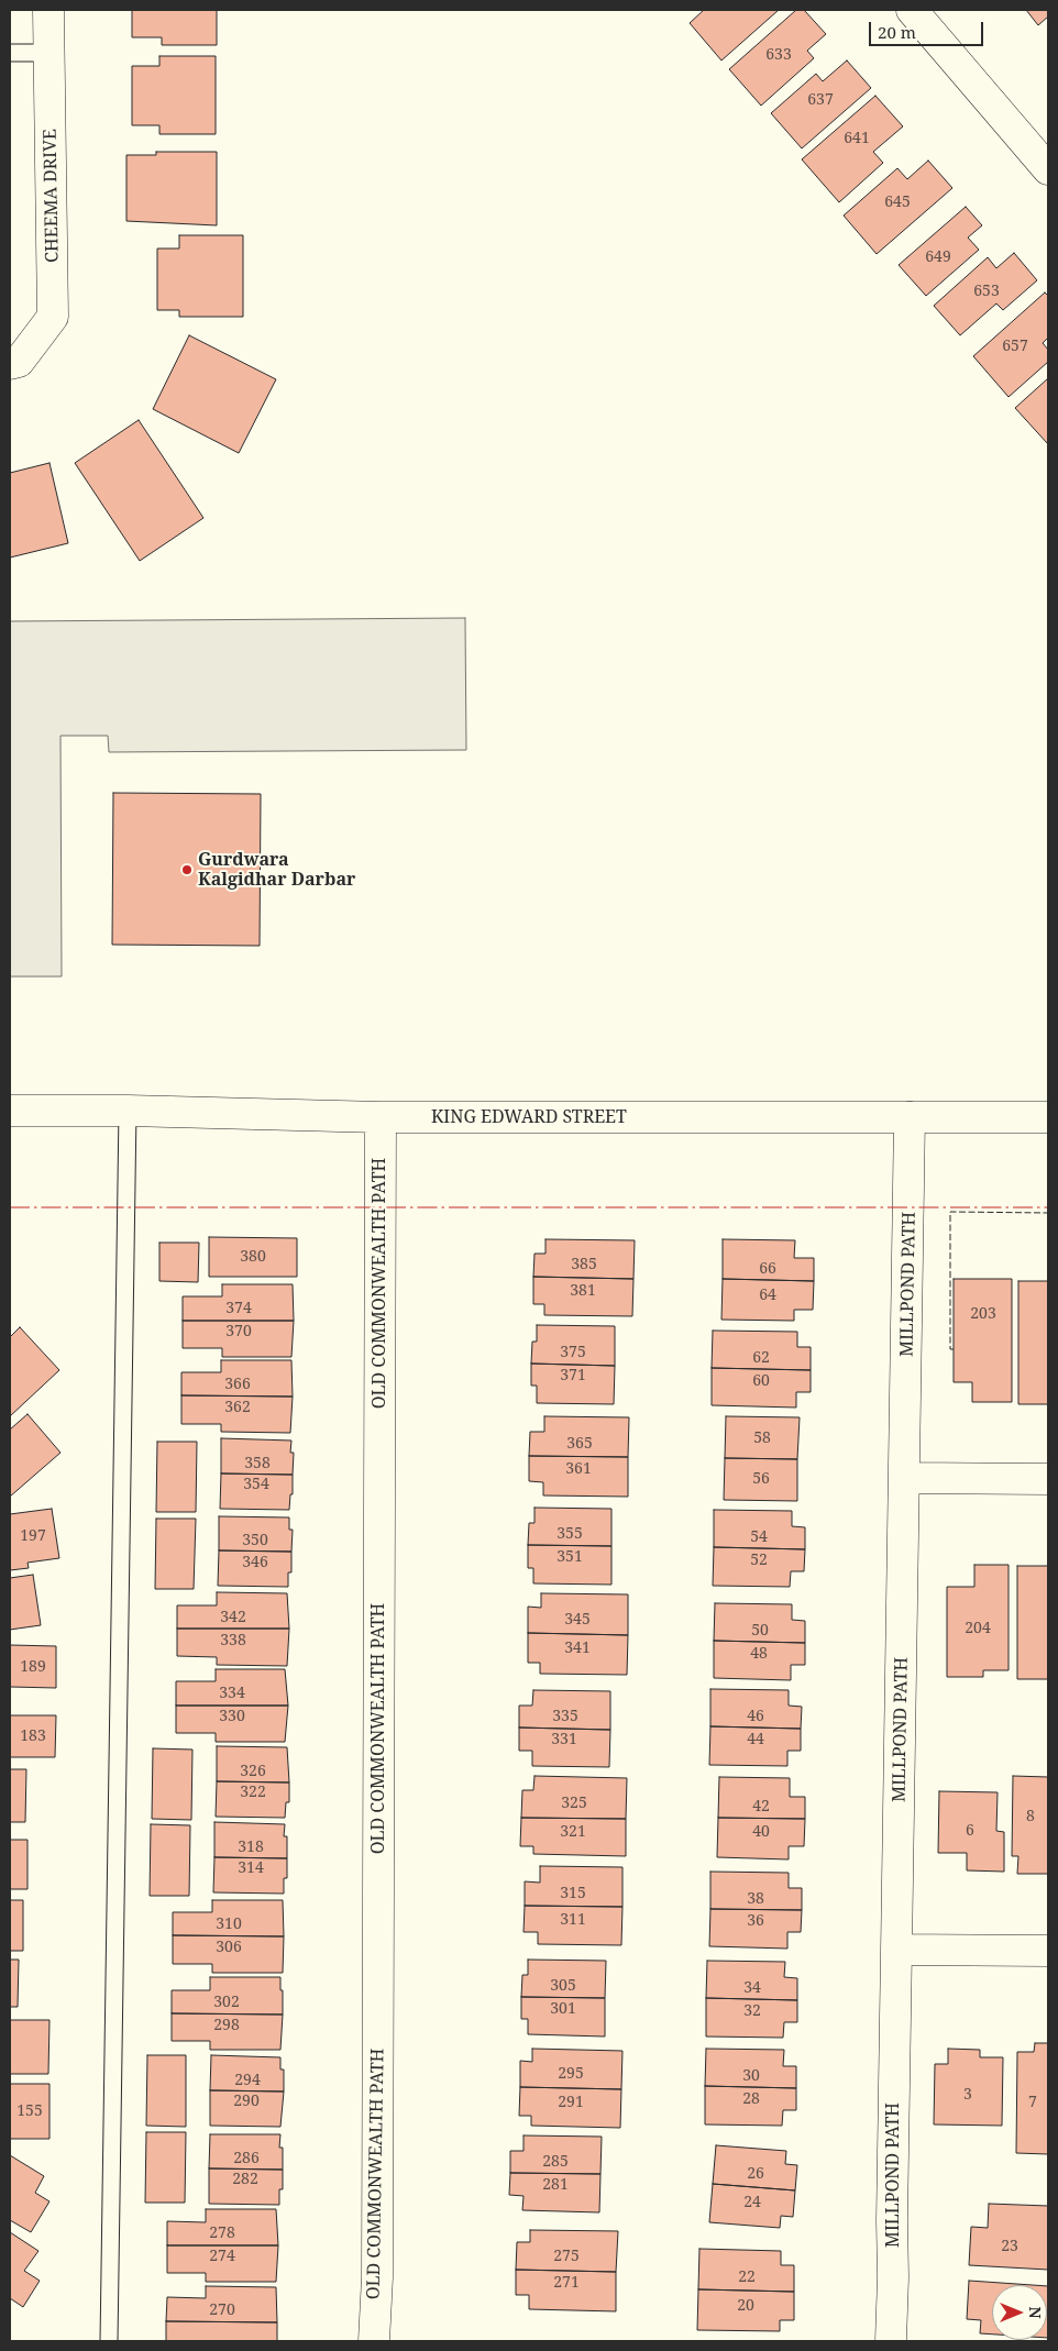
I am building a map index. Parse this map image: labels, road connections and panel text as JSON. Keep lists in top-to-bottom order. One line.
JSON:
{"streets":{"street":["CHEEMA DRIVE","KING EDWARD STREET","OLD COMMONWEALTH PATH","MILLPOND PATH"]},"crossings":[["KING EDWARD STREET","OLD COMMONWEALTH PATH"],["KING EDWARD STREET","MILLPOND PATH"]],"places":["Gurdwara Kalgidhar Darbar"],"house_numbers":["633","637","641","645","649","653","657","380","385","66","381","64","374","203","370","375","62","371","60","366","362","58","365","358","361","56","354","355","197","54","350","351","52","346","342","345","204","50","338","341","48","189","334","330","335","46","183","331","44","326","322","325","42","8","6","321","40","318","314","315","38","311","36","310","306","305","34","302","301","32","298","295","30","294","3","28","290","291","7","155","286","285","26","282","281","24","278","23","274","275","22","271","20","270"],"scale_bar":"20 m","north":"right"}
